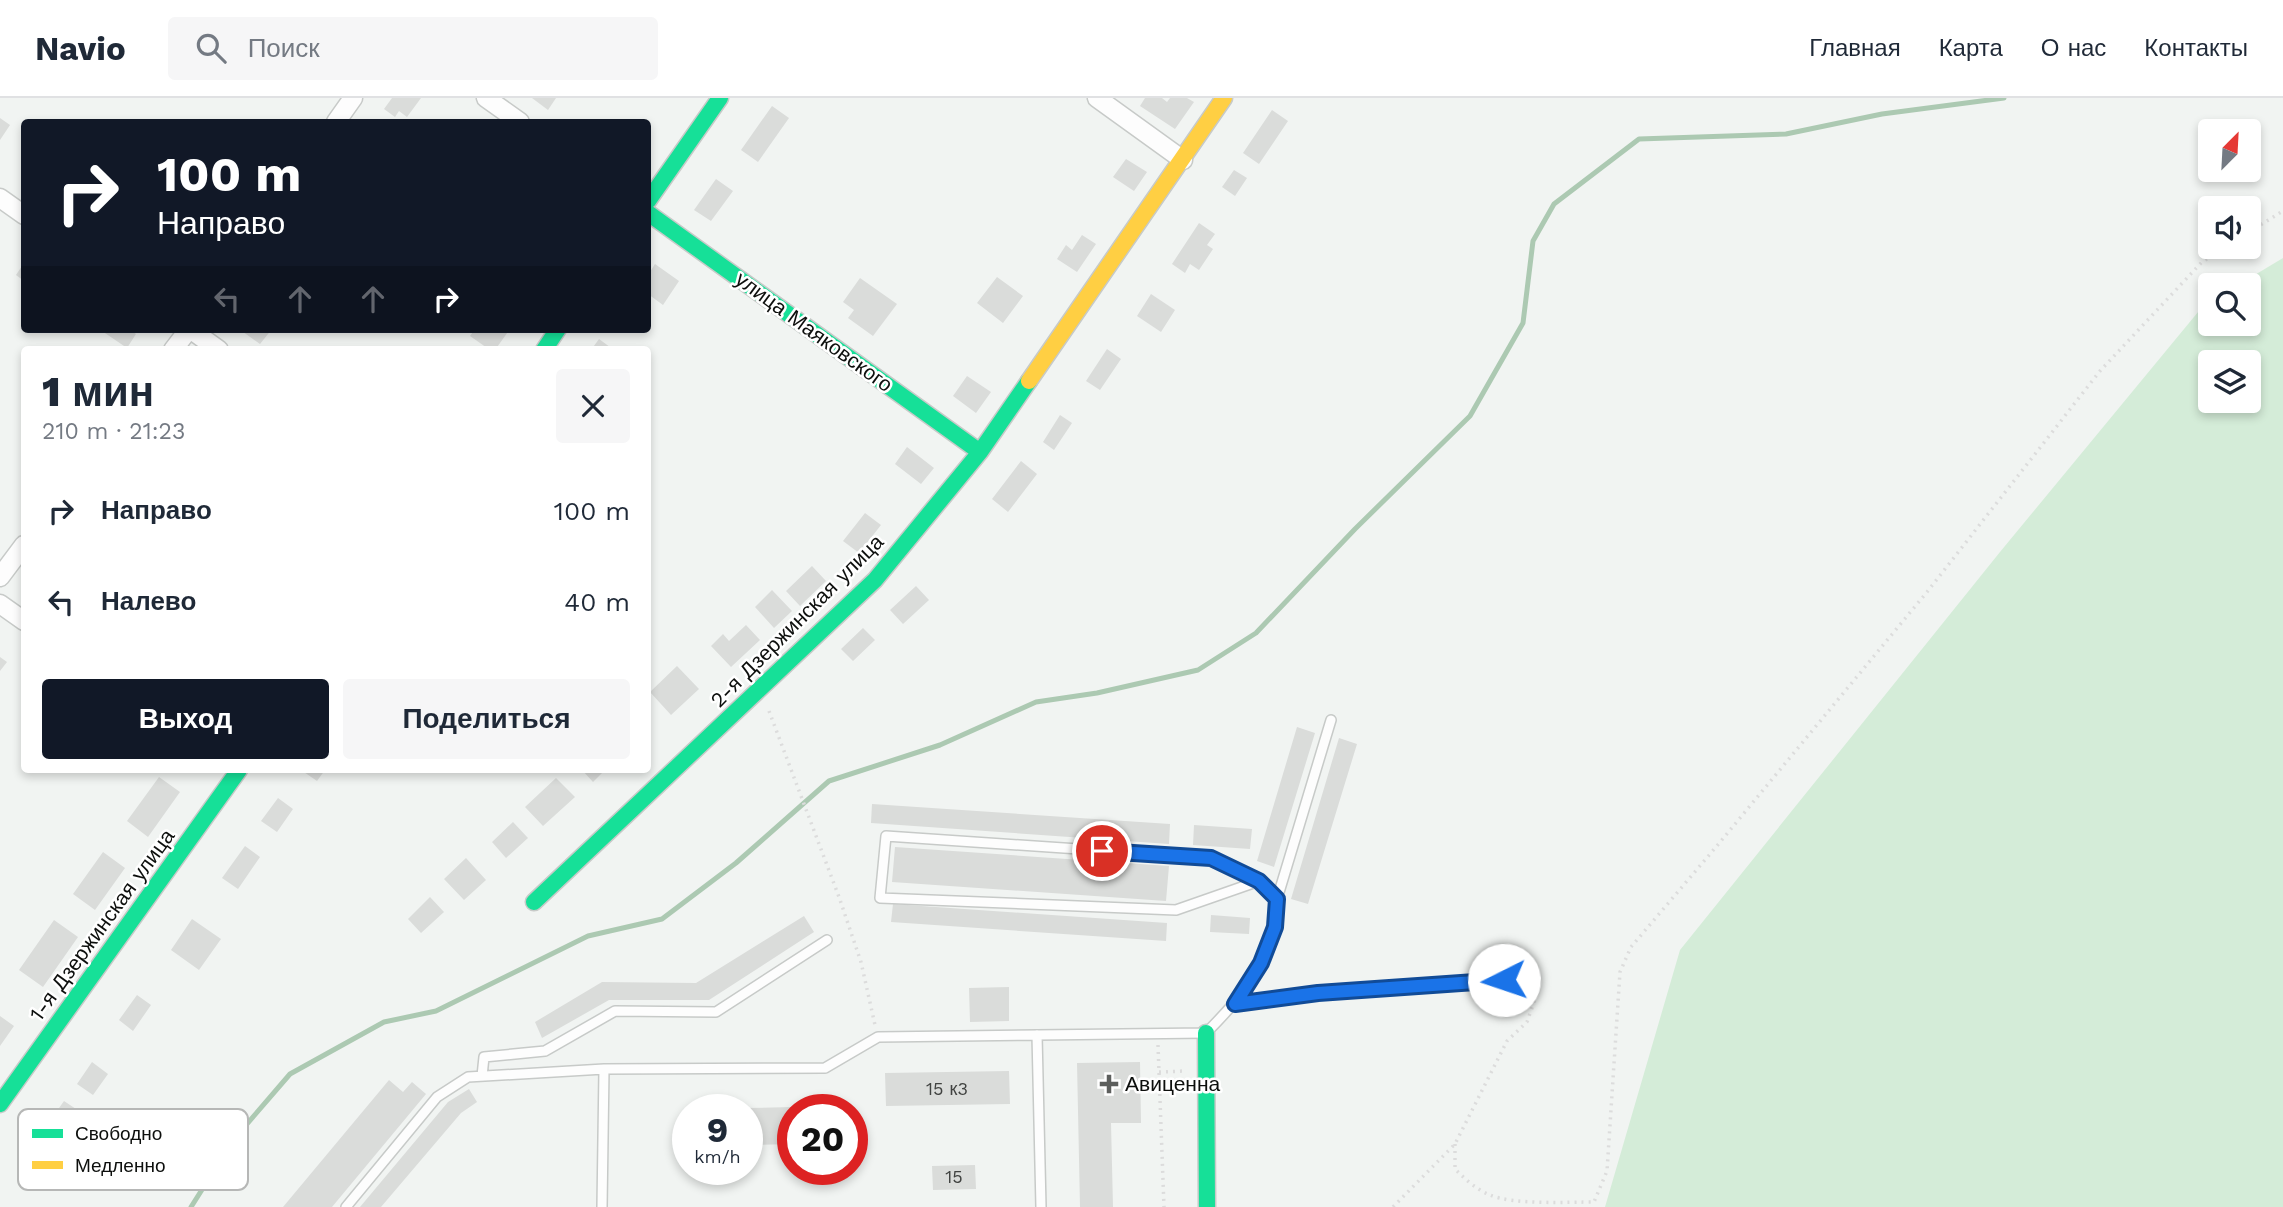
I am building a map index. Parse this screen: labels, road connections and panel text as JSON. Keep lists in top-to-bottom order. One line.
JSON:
{"streets":{"street":["улица Маяковского","2-я Дзержинская улица","1-я Дзержинская улица"]},"crossings":[["улица Маяковского","2-я Дзержинская улица"]],"places":{"health":["Авиценна"]},"house_numbers":["15 к3","15"],"legend":["Свободно","Медленно"],"north":"top right","page":{"header":"Navio","search":"Поиск","nav":["Главная","Карта","О нас","Контакты"],"turn":["100 m","Направо"],"heading":["1 мин","210 m · 21:23"],"list":[{"name":"Направо","value":"100 m"},{"name":"Налево","value":"40 m"}],"buttons":["Выход","Поделиться"],"speed":"9 km/h","limit":"20"}}
